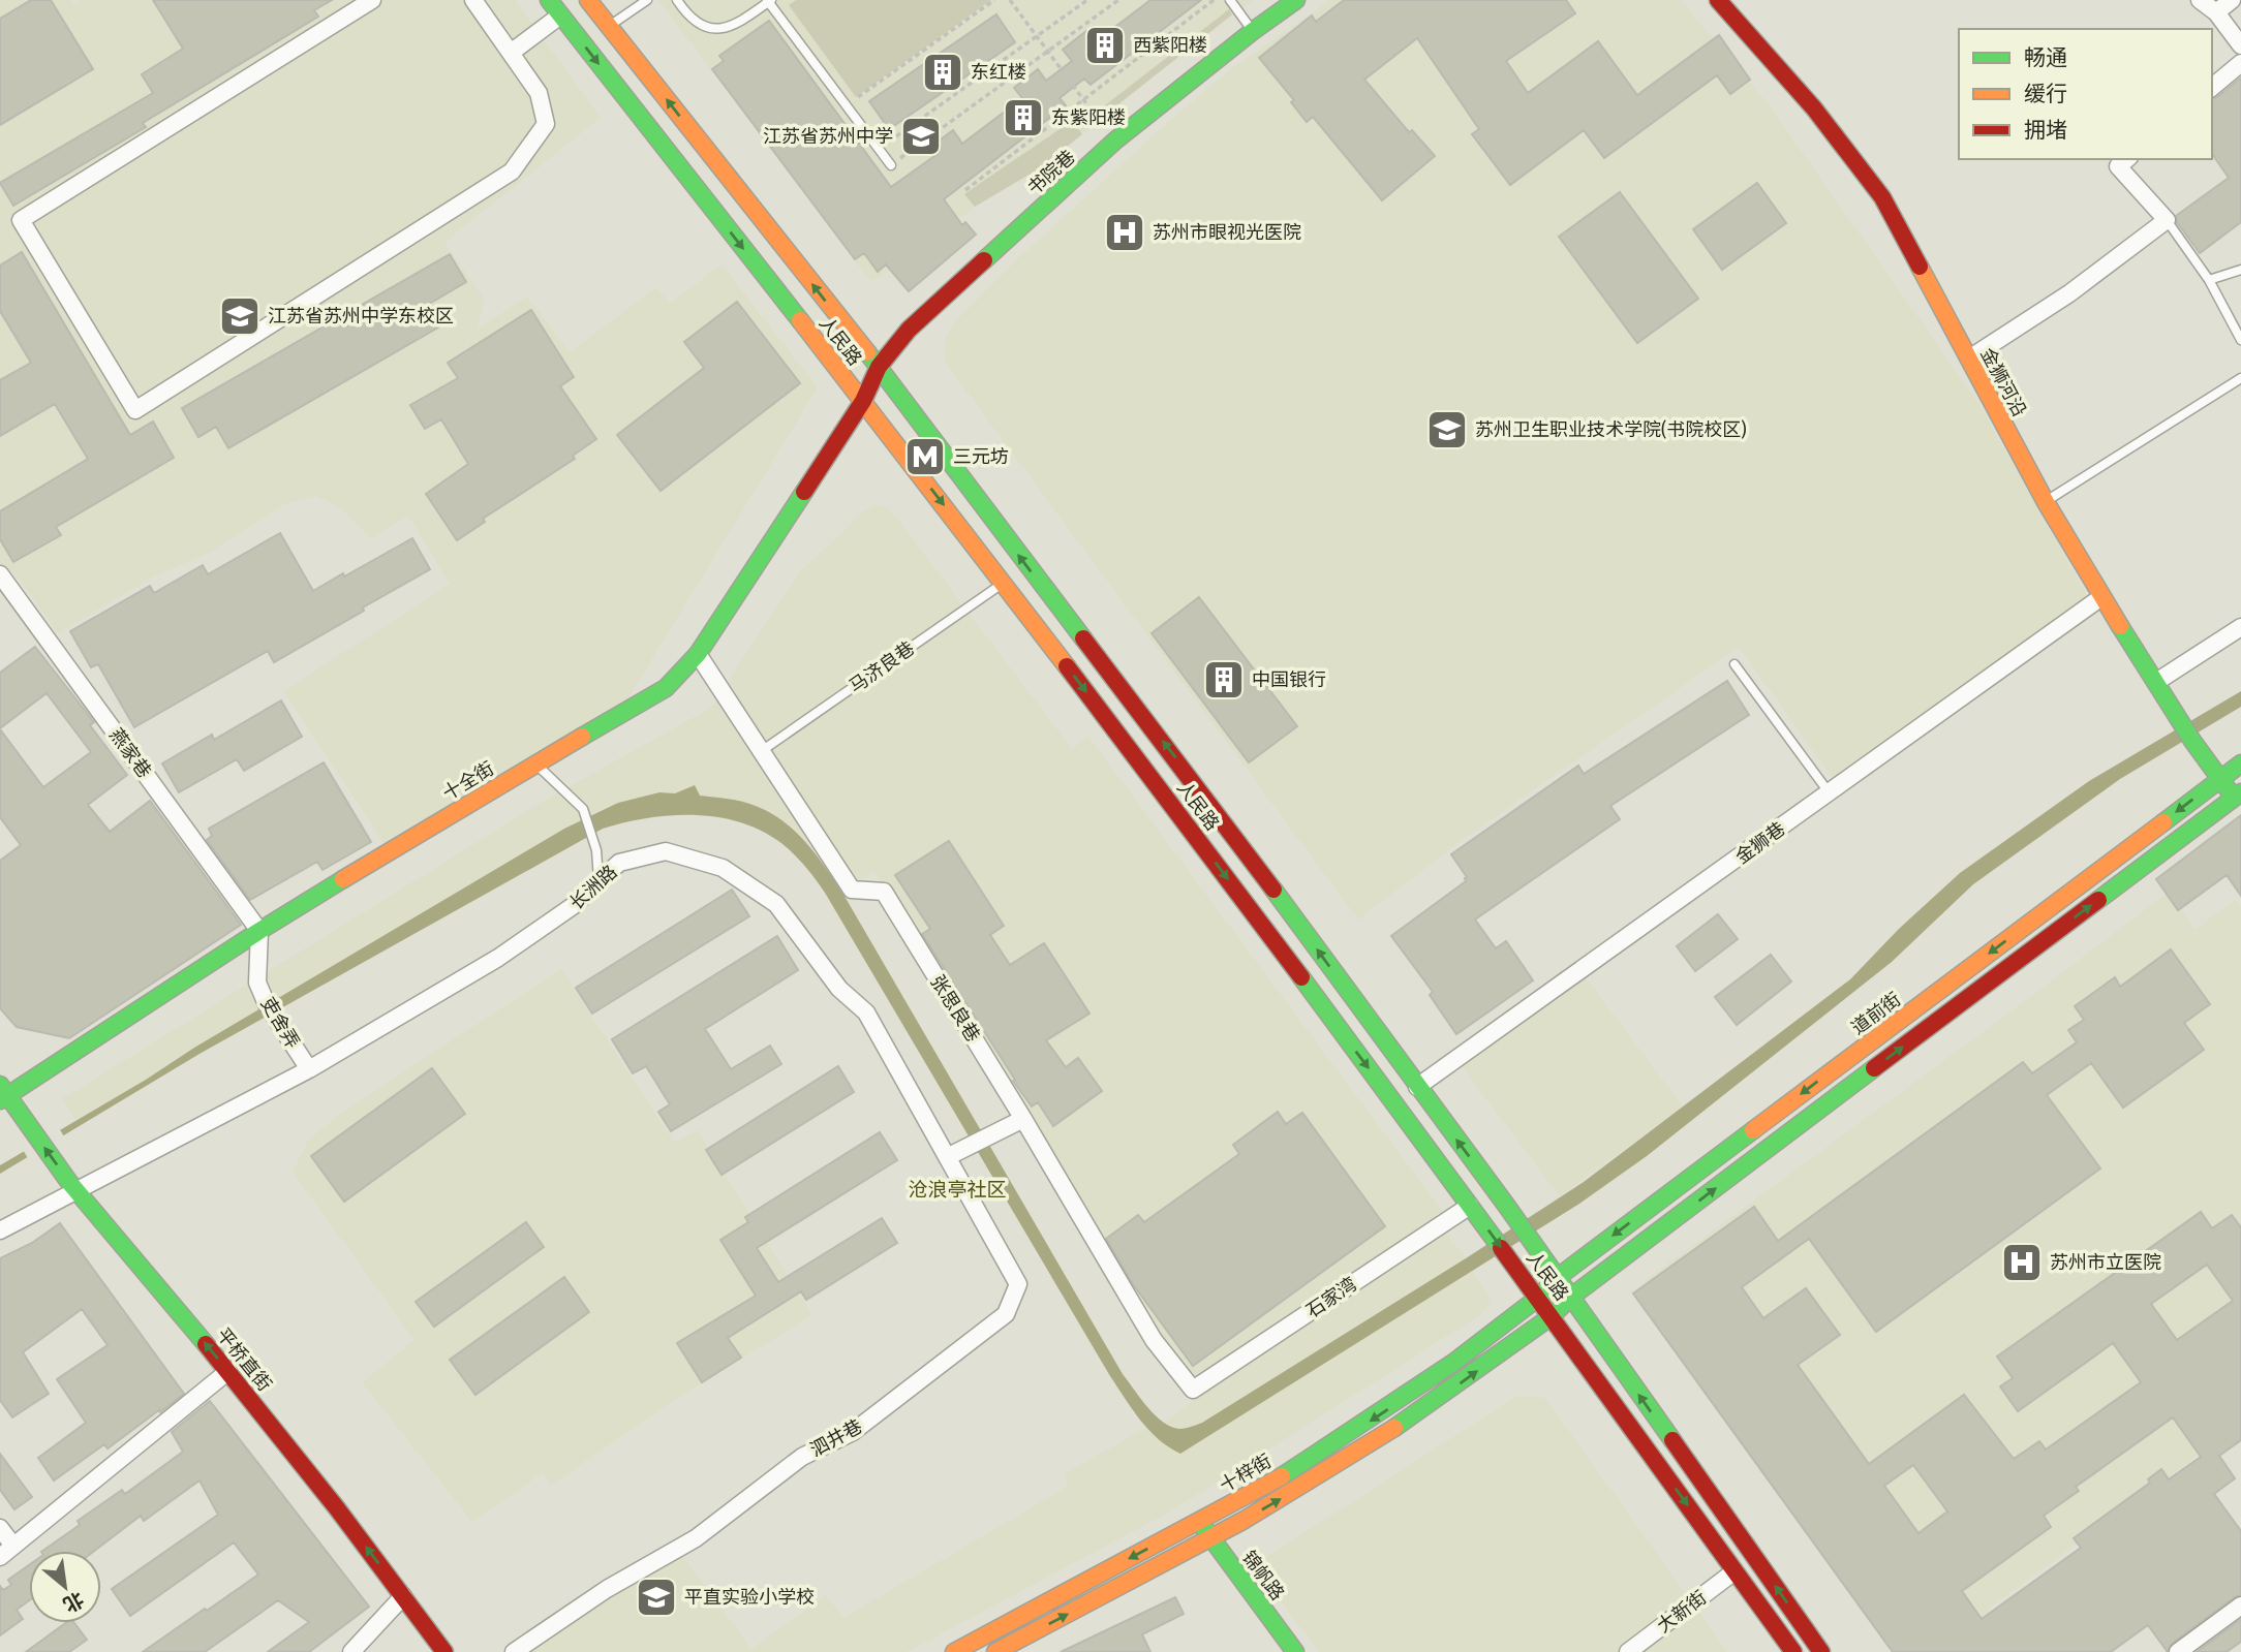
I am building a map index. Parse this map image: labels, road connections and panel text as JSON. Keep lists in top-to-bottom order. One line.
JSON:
{"streets":{"main road":["书院巷","人民路","金狮河沿","十全街","道前街","平桥直街","十梓街","锦帆路"],"street":["燕家巷","金狮巷","长洲路","张思良巷","吏舍弄","石家湾","泗井巷","大新街"],"lane":["马济良巷"]},"crossings":[["书院巷","人民路"],["书院巷","十全街"],["人民路","马济良巷"],["人民路","十全街"],["人民路","金狮巷"],["人民路","道前街"],["人民路","石家湾"],["人民路","十梓街"],["人民路","大新街"],["金狮河沿","金狮巷"],["金狮河沿","道前街"],["马济良巷","张思良巷"],["燕家巷","十全街"],["燕家巷","吏舍弄"],["十全街","张思良巷"],["十全街","吏舍弄"],["十全街","平桥直街"],["长洲路","吏舍弄"],["长洲路","平桥直街"],["长洲路","泗井巷"],["张思良巷","石家湾"],["道前街","十梓街"],["十梓街","锦帆路"]],"one_way":["平桥直街"],"districts":["沧浪亭社区"],"places":{"building":["西紫阳楼","东红楼","东紫阳楼","中国银行"],"school or university":["江苏省苏州中学","江苏省苏州中学东校区","苏州卫生职业技术学院(书院校区)","平直实验小学校"],"hospital":["苏州市眼视光医院","苏州市立医院"],"metro station":["三元坊"]},"legend":["畅通","缓行","拥堵"],"north":"bottom right"}
